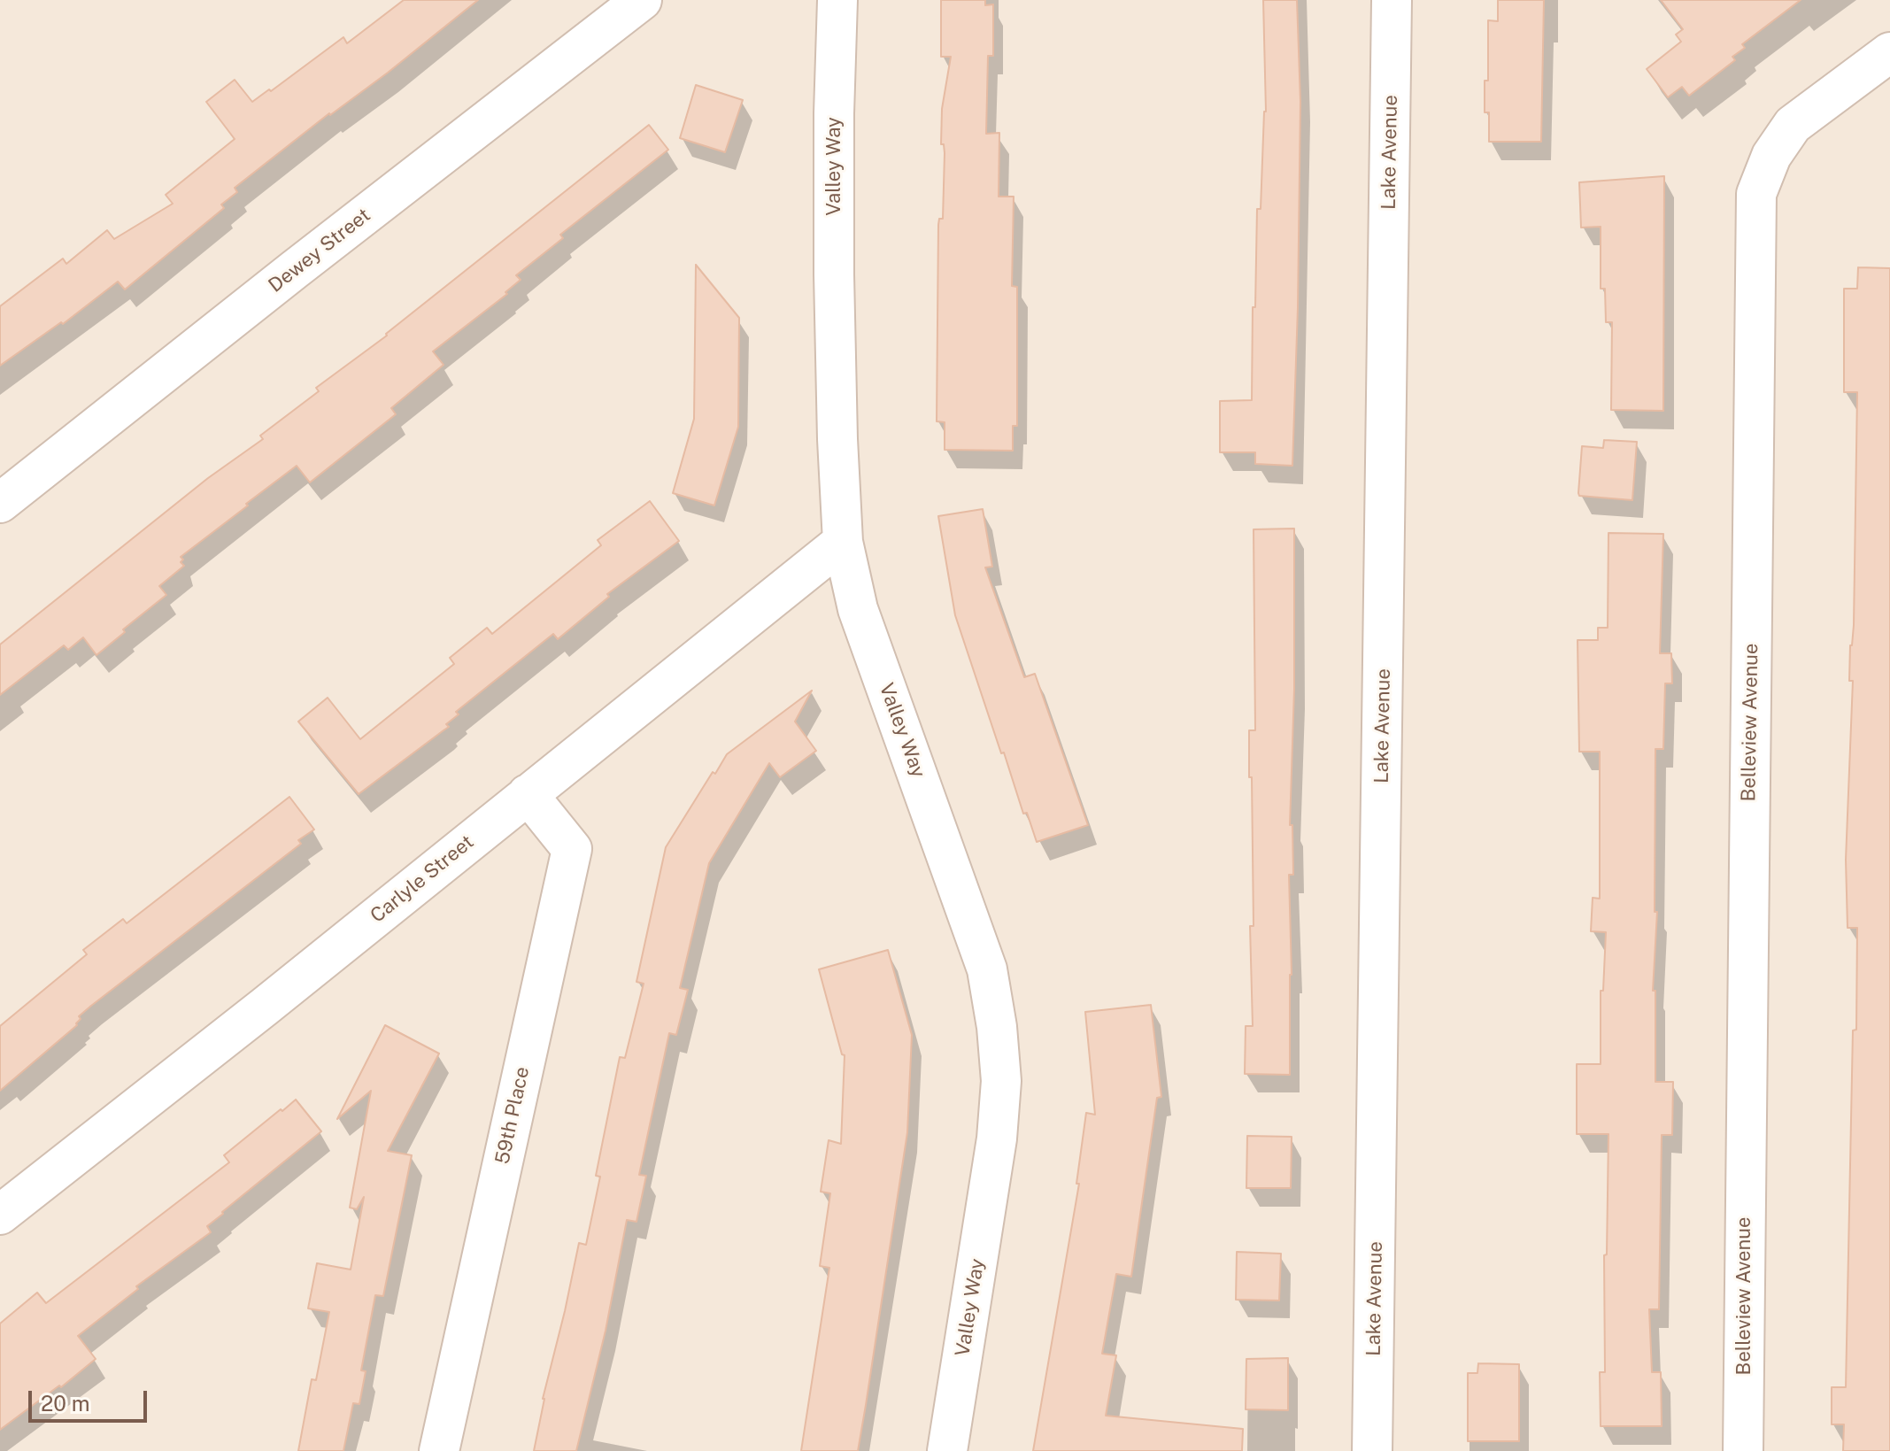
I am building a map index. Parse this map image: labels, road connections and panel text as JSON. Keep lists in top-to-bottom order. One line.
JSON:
{"streets":{"street":["Lake Avenue","Valley Way","Dewey Street","Belleview Avenue","Carlyle Street","59th Place"]},"crossings":[["Valley Way","Carlyle Street"],["Carlyle Street","59th Place"]],"scale_bar":"20 m"}
